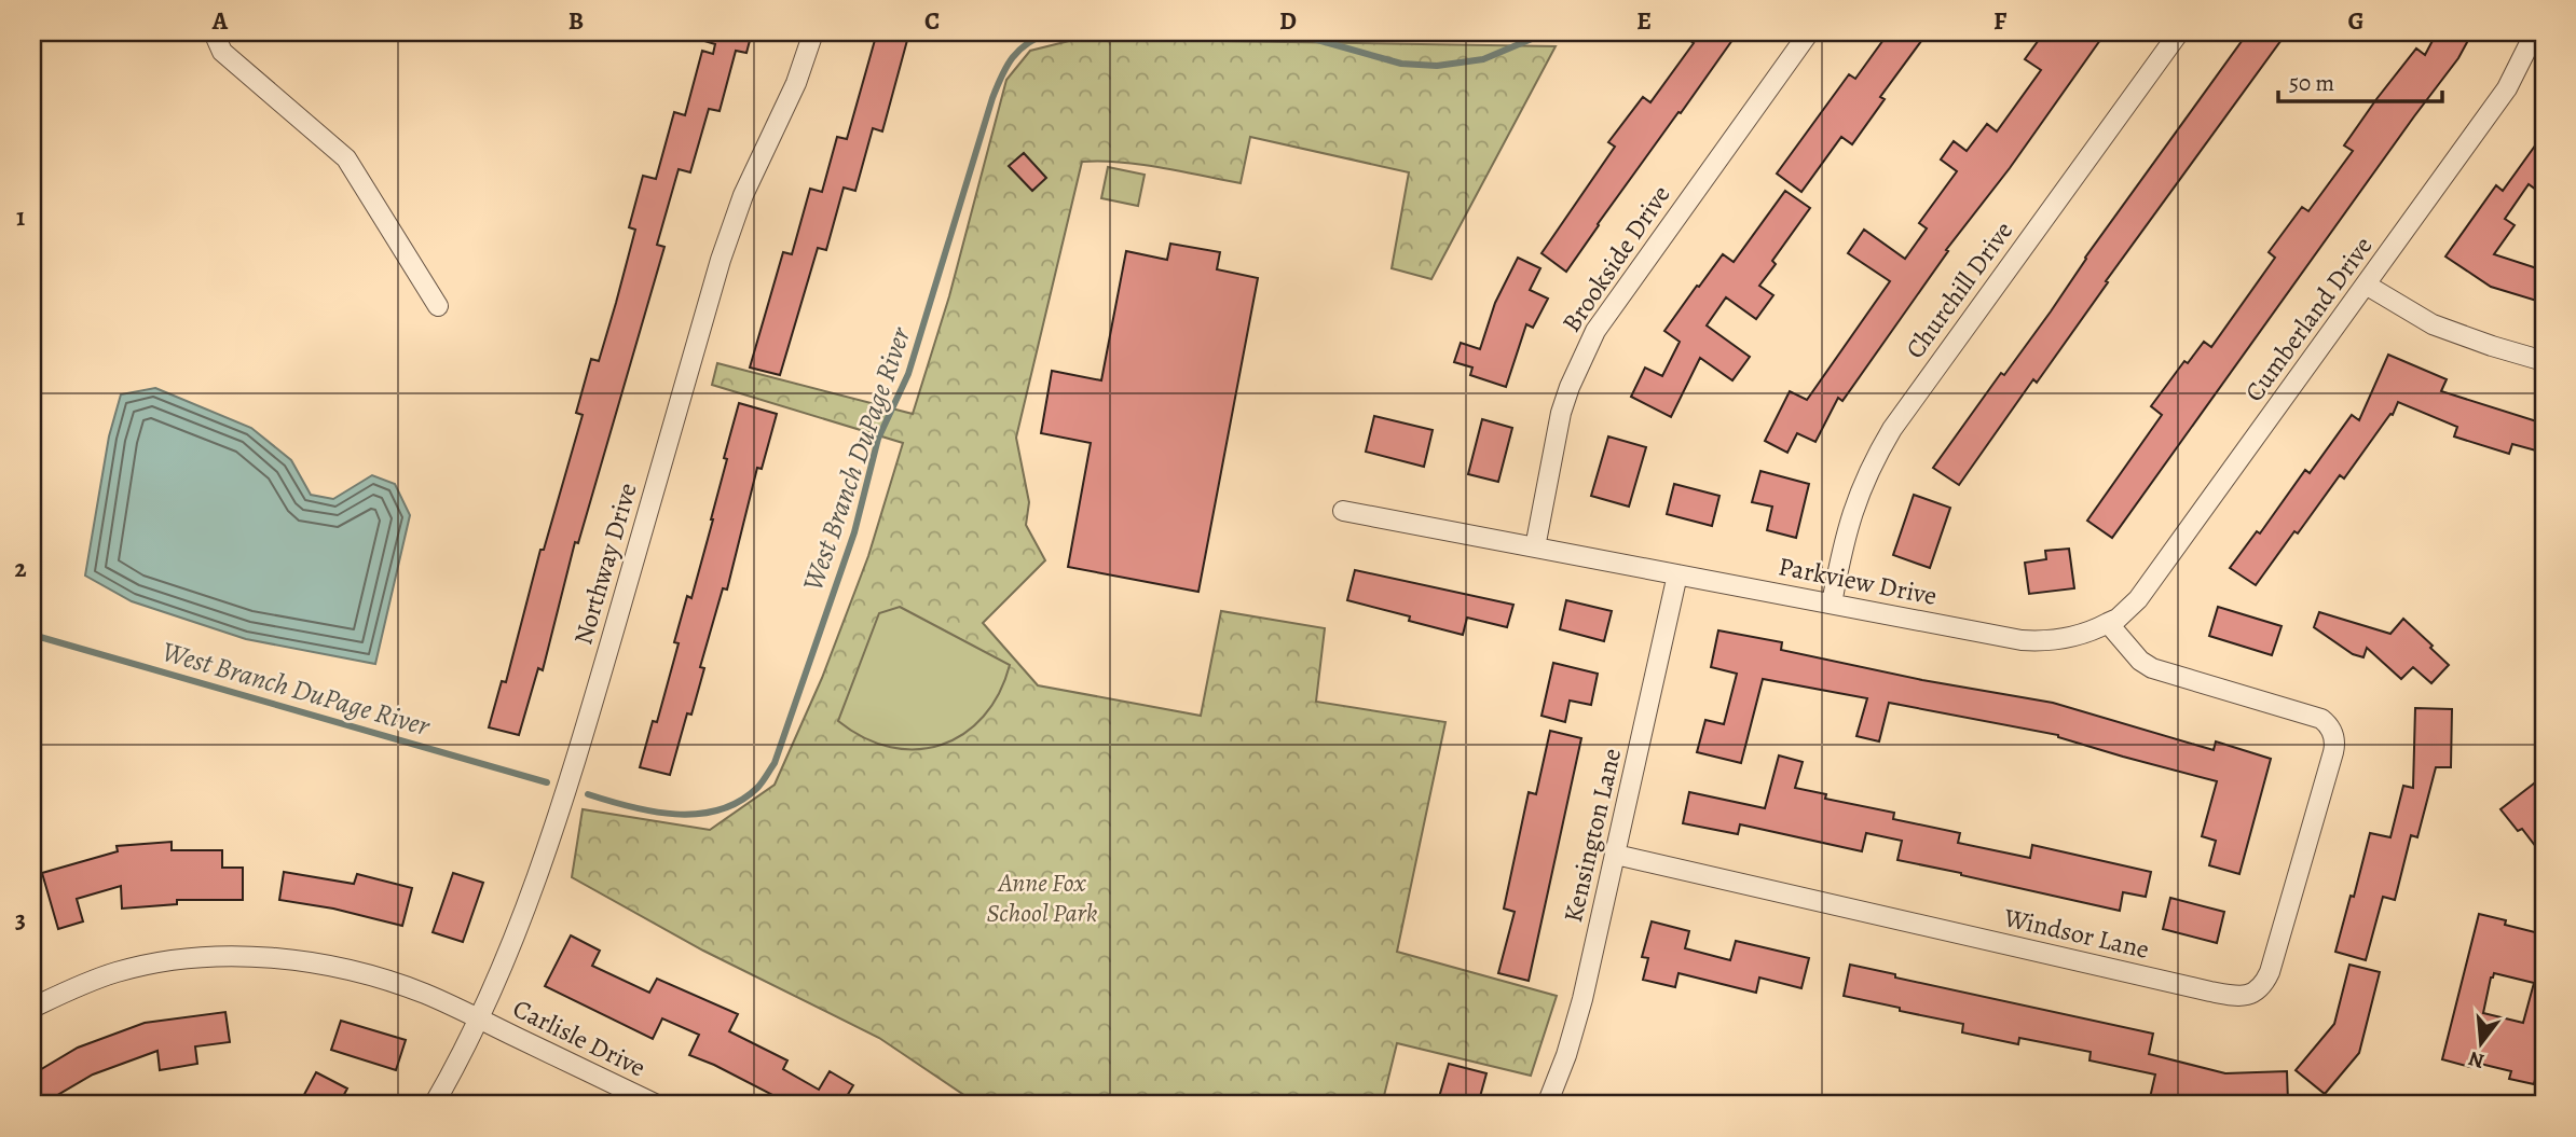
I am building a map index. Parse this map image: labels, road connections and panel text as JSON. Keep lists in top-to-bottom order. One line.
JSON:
{"streets":{"street":["Brookside Drive","Churchill Drive","Cumberland Drive","Northway Drive","Parkview Drive","Kensington Lane","Windsor Lane","Carlisle Drive"]},"crossings":[["Brookside Drive","Parkview Drive"],["Churchill Drive","Parkview Drive"],["Cumberland Drive","Parkview Drive"],["Cumberland Drive","Windsor Lane"],["Northway Drive","Carlisle Drive"],["Parkview Drive","Kensington Lane"],["Parkview Drive","Windsor Lane"],["Kensington Lane","Windsor Lane"]],"water":["West Branch DuPage River"],"parks":["Anne Fox School Park"],"scale_bar":"50 m","north":"bottom","grid":{"columns":["A","B","C","D","E","F","G"],"rows":["1","2","3"]}}
